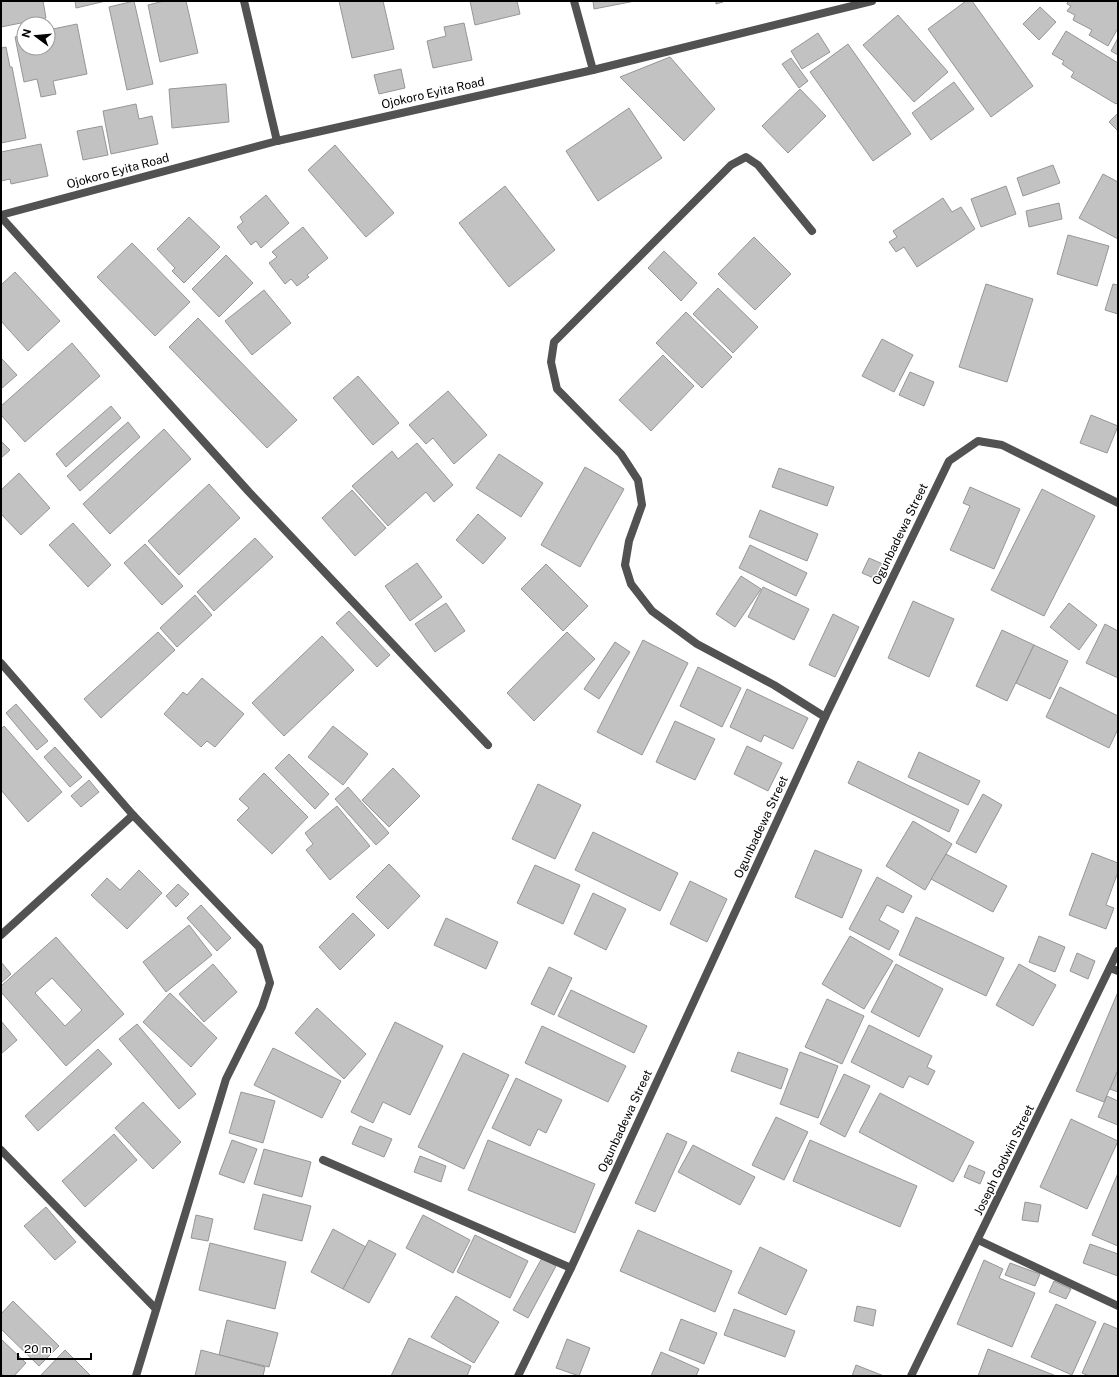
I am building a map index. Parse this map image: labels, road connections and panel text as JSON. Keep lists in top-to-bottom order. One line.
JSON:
{"streets":{"street":["Ojokoro Eyita Road","Ogunbadewa Street","Joseph Godwin Street"]},"scale_bar":"20 m","north":"left"}
